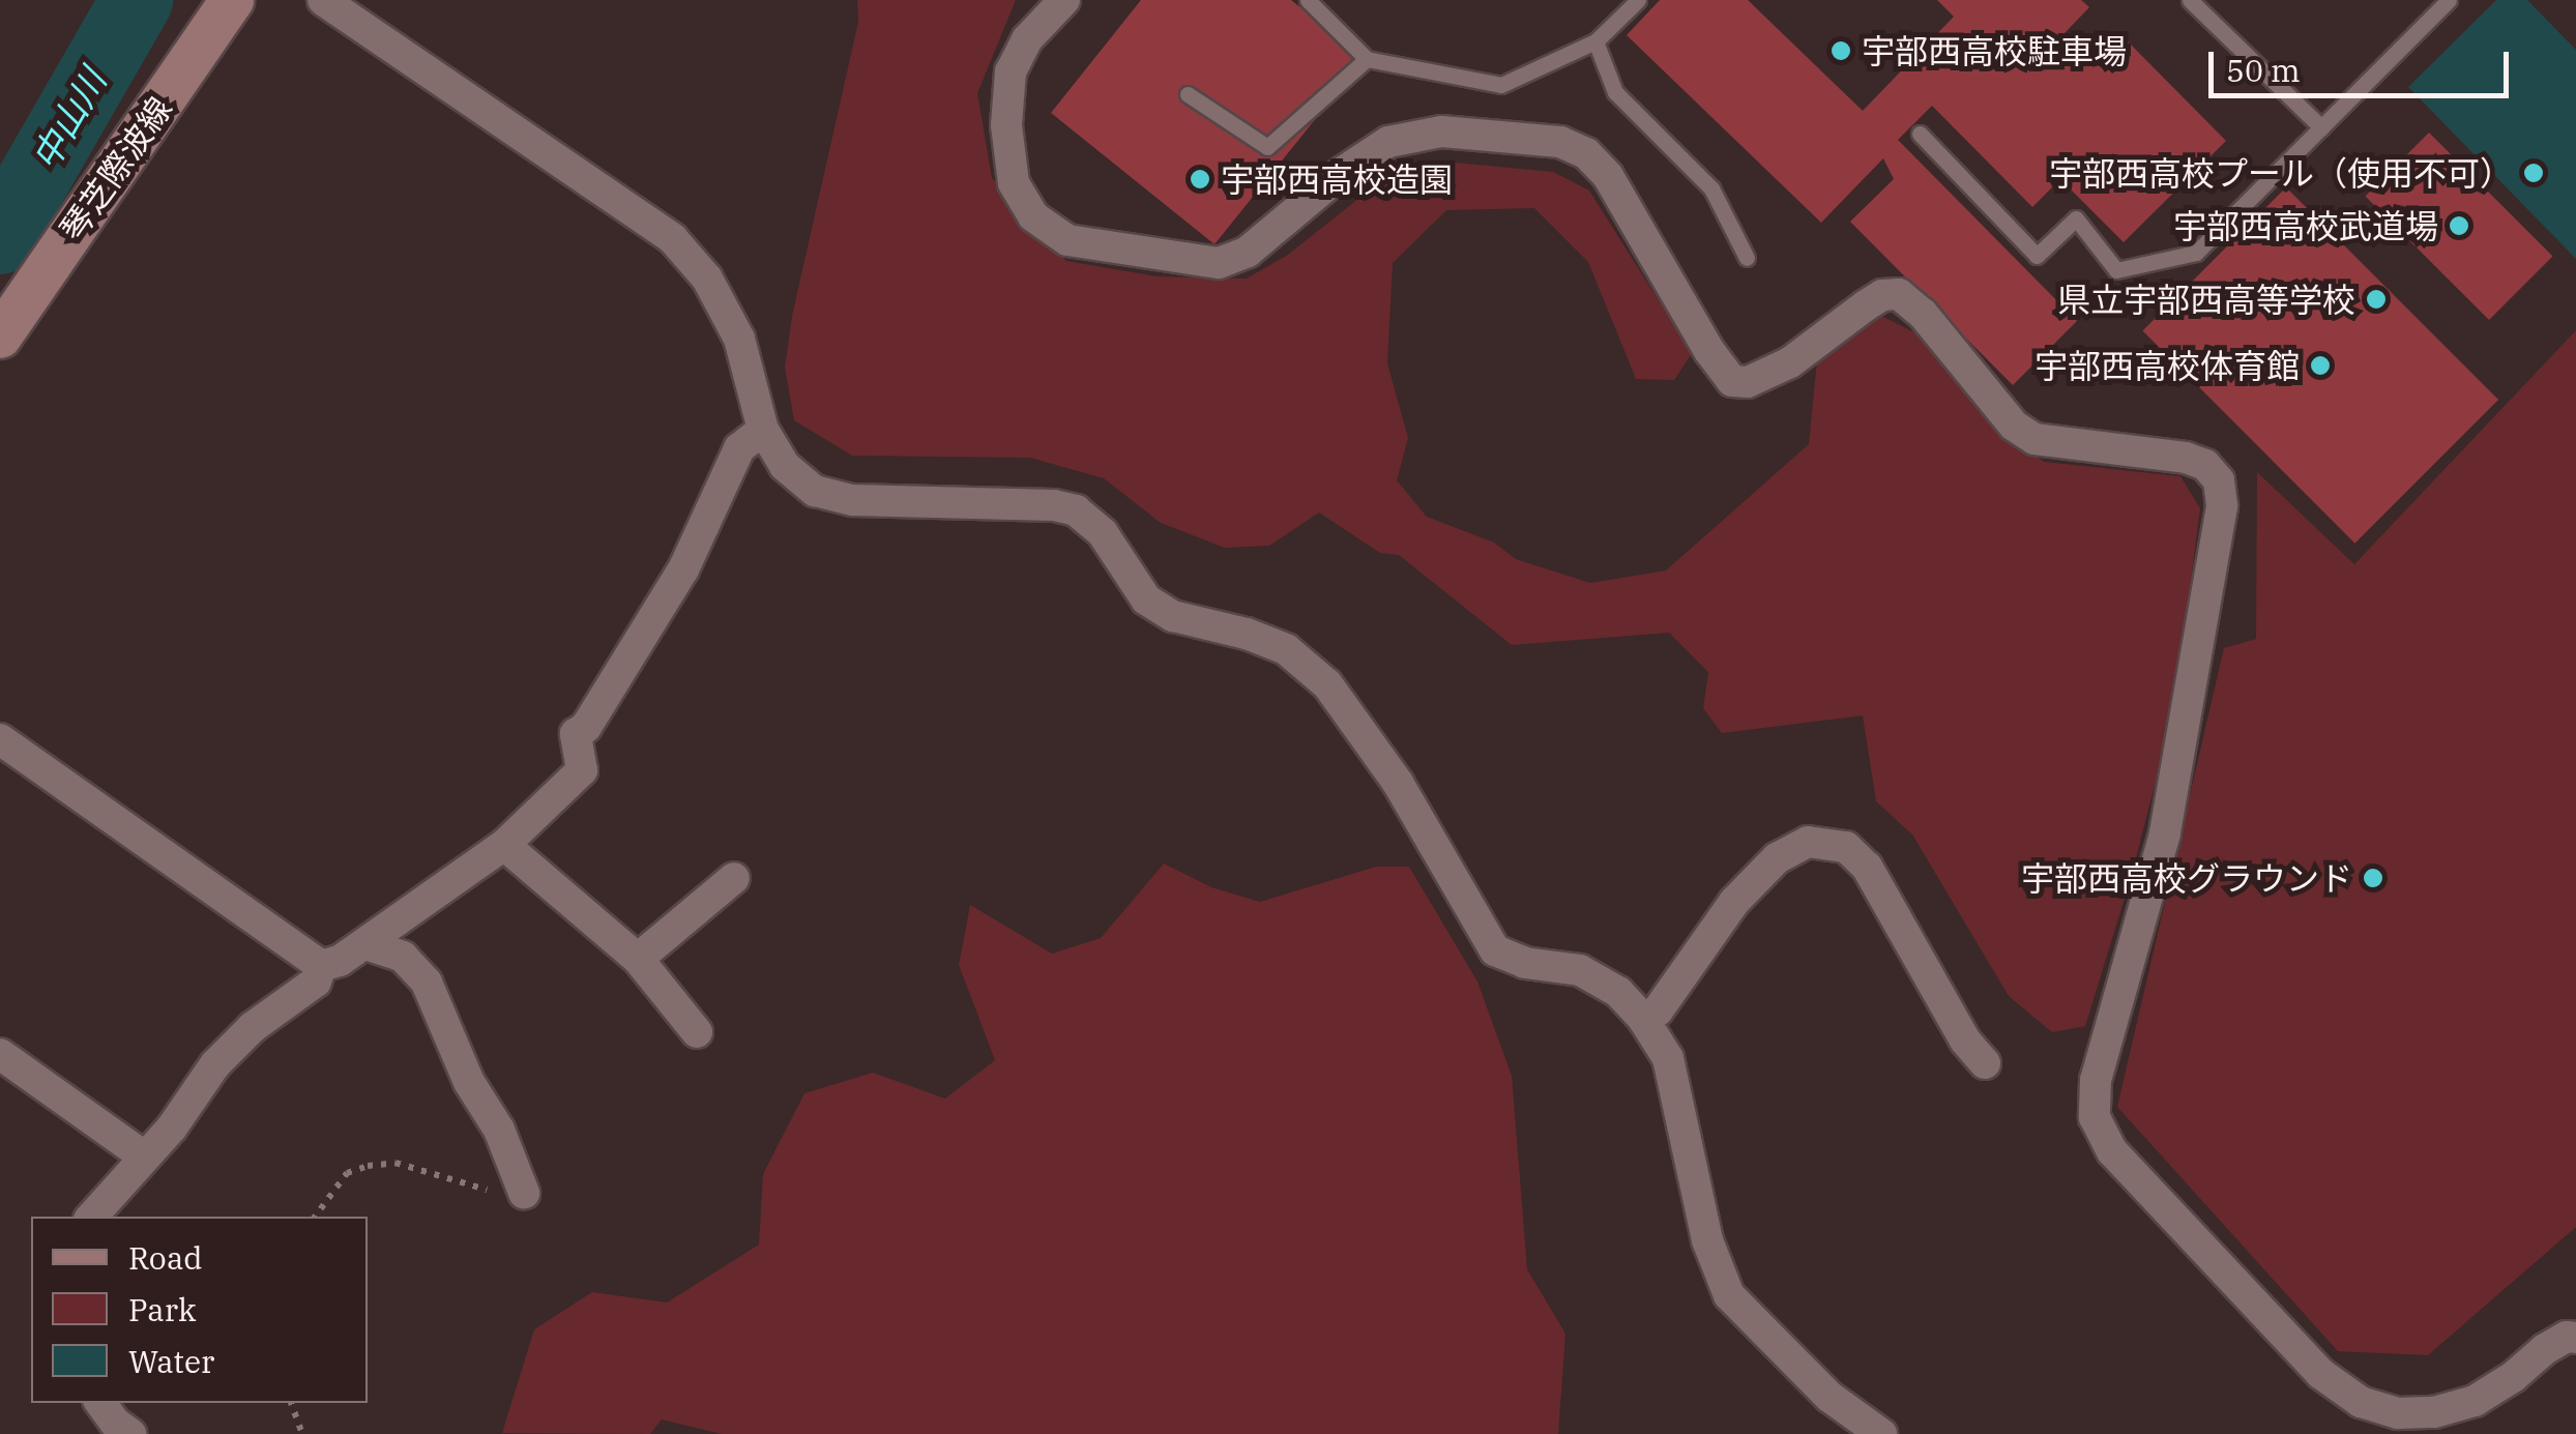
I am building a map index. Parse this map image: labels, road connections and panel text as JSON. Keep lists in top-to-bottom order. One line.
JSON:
{"streets":{"main road":["琴芝際波線"]},"water":["中山川"],"places":["宇部西高校駐車場","宇部西高校プール（使用不可）","宇部西高校造園","宇部西高校武道場","県立宇部西高等学校","宇部西高校体育館","宇部西高校グラウンド"],"legend":["Road","Park","Water"],"scale_bar":"50 m"}
